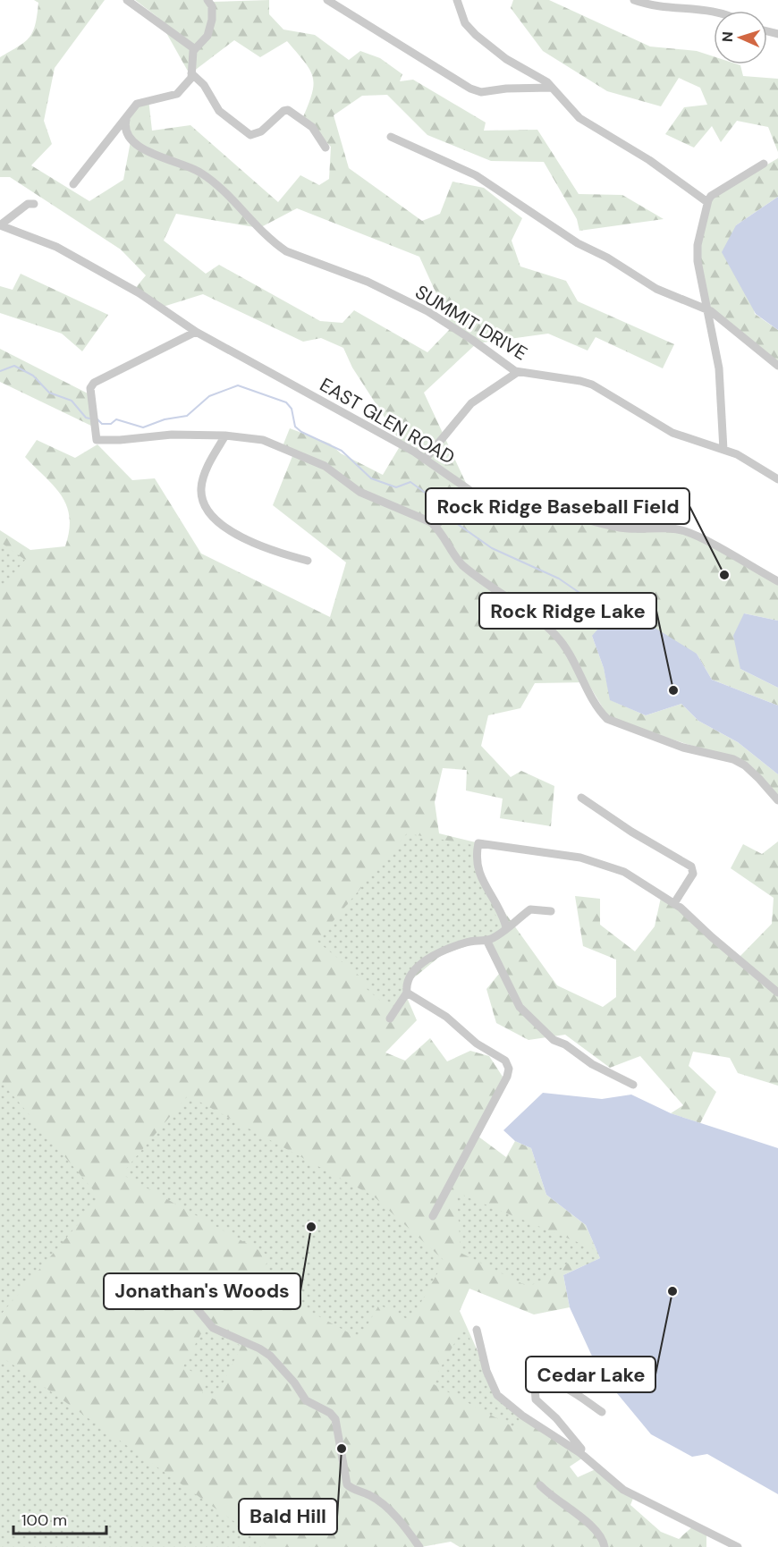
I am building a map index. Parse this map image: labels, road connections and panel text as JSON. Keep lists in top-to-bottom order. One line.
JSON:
{"streets":{"street":["SUMMIT DRIVE","EAST GLEN ROAD"]},"places":["Rock Ridge Baseball Field","Rock Ridge Lake","Jonathan's Woods","Cedar Lake","Bald Hill"],"scale_bar":"100 m","north":"left"}
